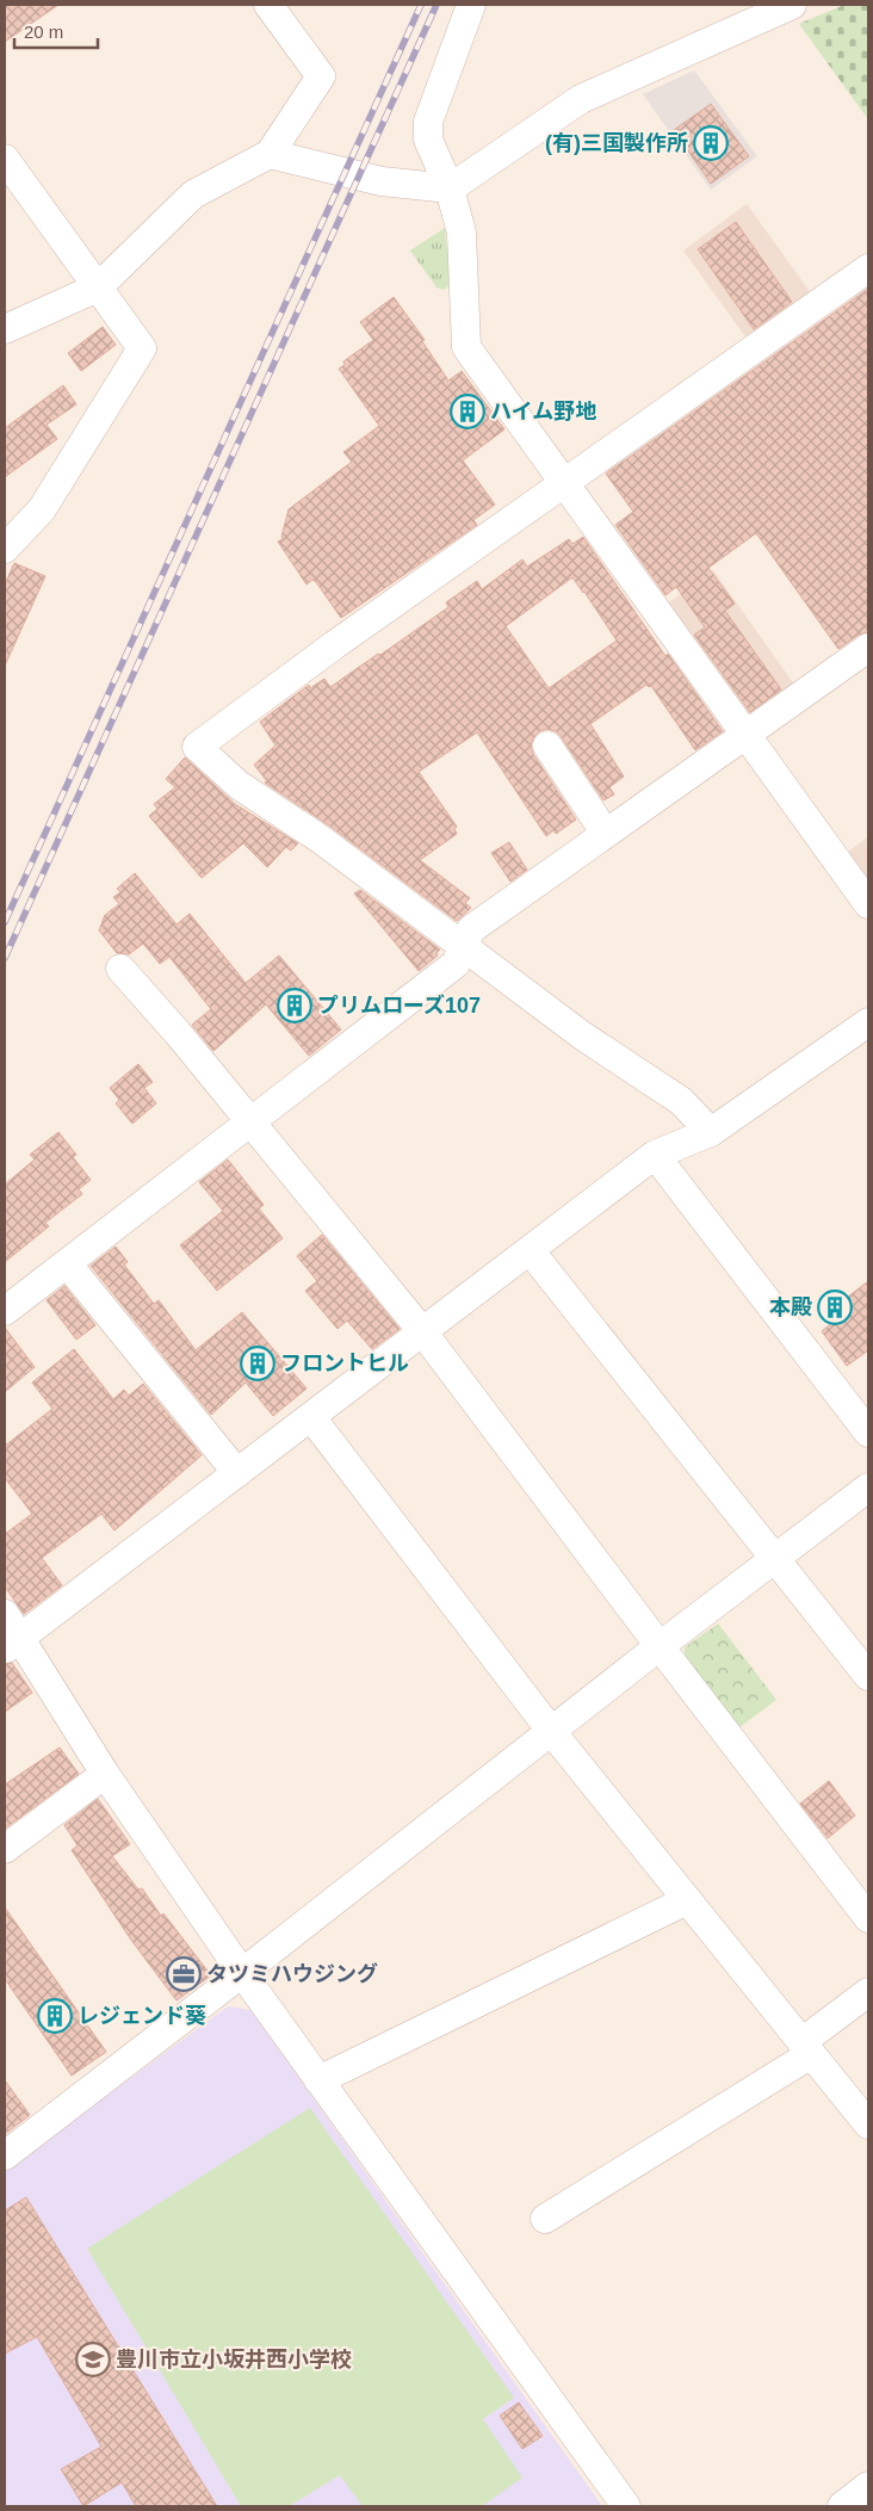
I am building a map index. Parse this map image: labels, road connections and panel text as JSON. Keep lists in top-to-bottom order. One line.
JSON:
{"places":{"building":["(有)三国製作所","ハイム野地","プリムローズ107","本殿","フロントヒル","レジェンド葵"],"office":["タツミハウジング"],"school or university":["豊川市立小坂井西小学校"]},"scale_bar":"20 m"}
